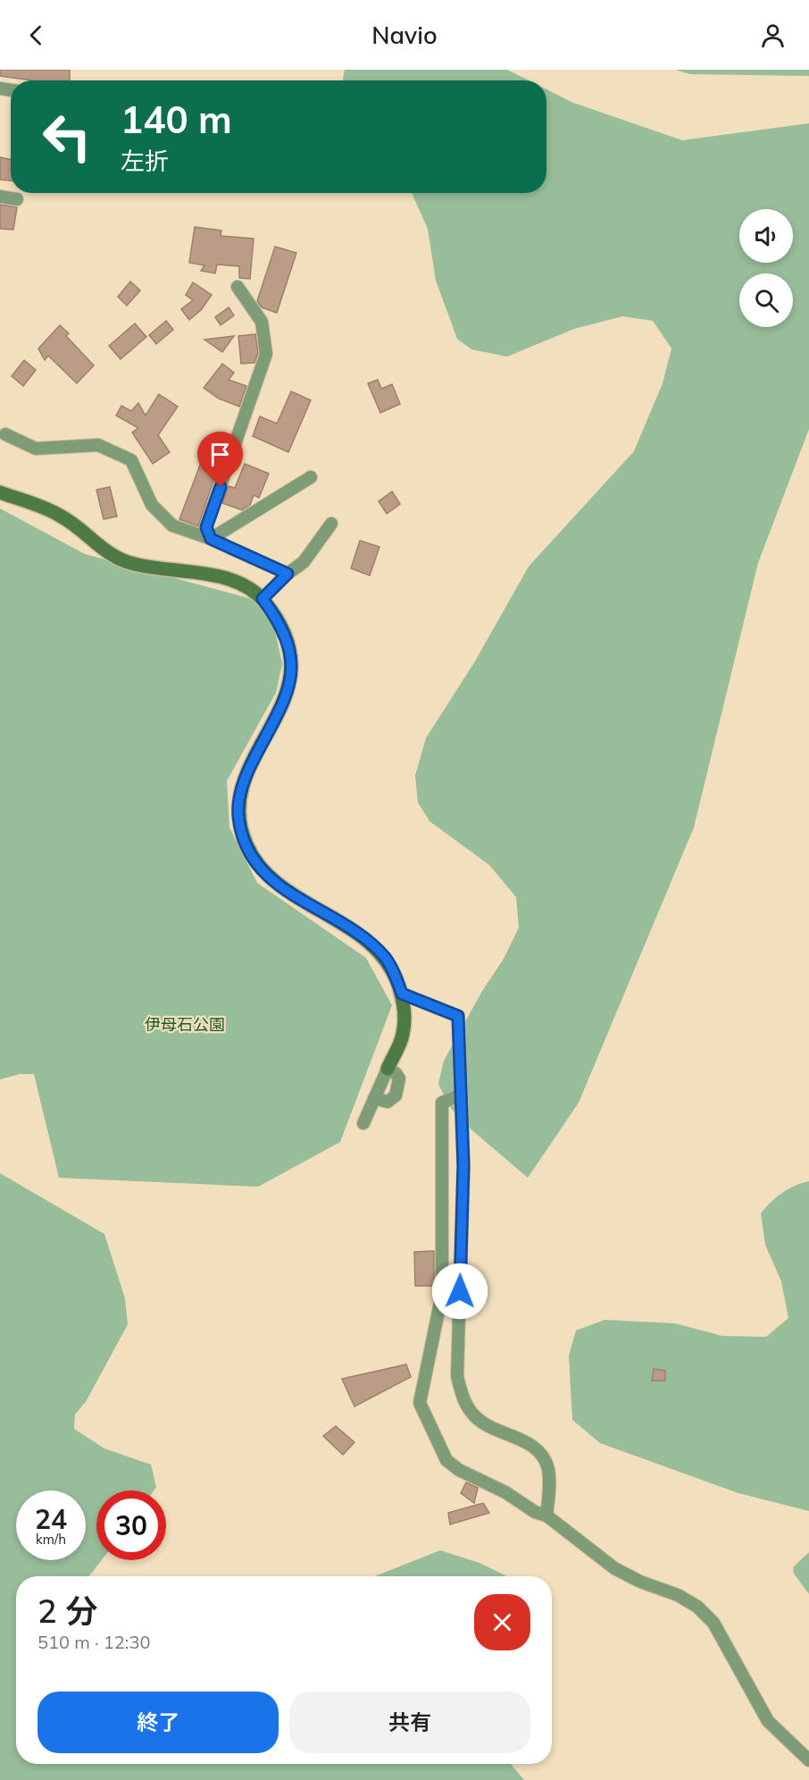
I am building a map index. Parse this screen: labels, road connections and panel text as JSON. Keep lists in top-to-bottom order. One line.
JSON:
{"parks":["伊母石公園"],"page":{"header":"Navio","turn":["140 m","左折"],"speed":"24 km/h","limit":"30","heading":["2 分","510 m · 12:30"],"buttons":["終了","共有"]}}
